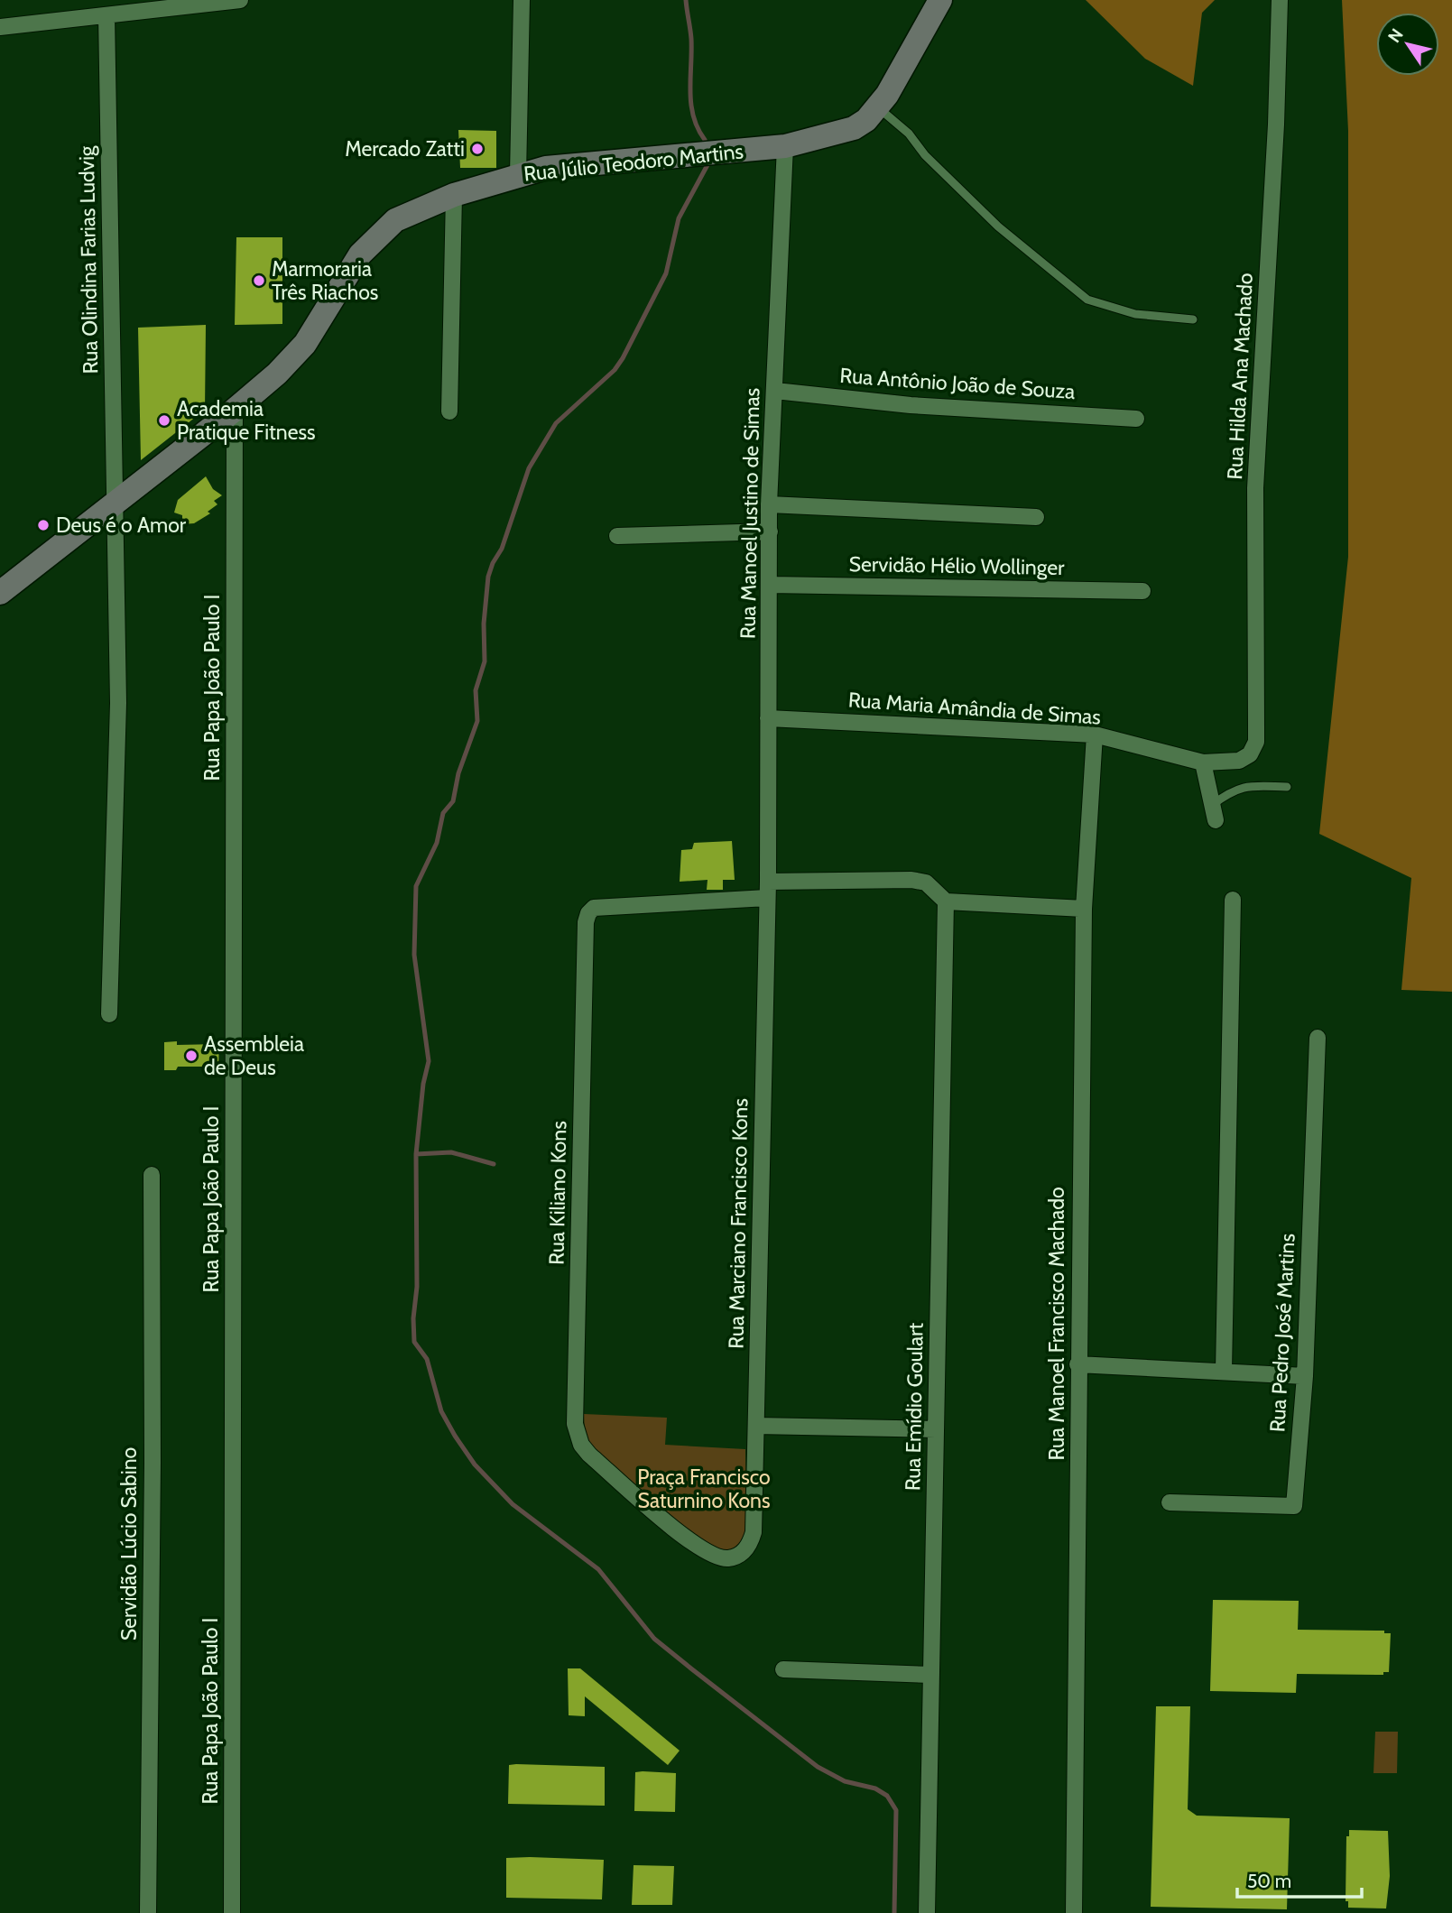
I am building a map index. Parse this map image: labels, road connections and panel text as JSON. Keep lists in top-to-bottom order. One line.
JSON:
{"streets":{"main road":["Rua Júlio Teodoro Martins"],"street":["Rua Olindina Farias Ludvig","Rua Hilda Ana Machado","Rua Antônio João de Souza","Rua Manoel Justino de Simas","Servidão Hélio Wollinger","Rua Papa João Paulo I","Rua Maria Amândia de Simas","Rua Kiliano Kons","Rua Marciano Francisco Kons","Rua Manoel Francisco Machado","Rua Pedro José Martins","Rua Emídio Goulart","Servidão Lúcio Sabino"]},"crossings":[["Rua Júlio Teodoro Martins","Rua Olindina Farias Ludvig"],["Rua Júlio Teodoro Martins","Rua Manoel Justino de Simas"],["Rua Júlio Teodoro Martins","Rua Papa João Paulo I"],["Rua Hilda Ana Machado","Rua Maria Amândia de Simas"],["Rua Antônio João de Souza","Rua Manoel Justino de Simas"],["Rua Manoel Justino de Simas","Servidão Hélio Wollinger"],["Rua Manoel Justino de Simas","Rua Maria Amândia de Simas"],["Rua Manoel Justino de Simas","Rua Kiliano Kons"],["Rua Manoel Justino de Simas","Rua Marciano Francisco Kons"],["Rua Maria Amândia de Simas","Rua Manoel Francisco Machado"],["Rua Kiliano Kons","Rua Marciano Francisco Kons"]],"parks":["Praça Francisco Saturnino Kons"],"places":["Mercado Zatti","Marmoraria Três Riachos","Academia Pratique Fitness","Deus é o Amor","Assembleia de Deus"],"scale_bar":"50 m","north":"top left"}
